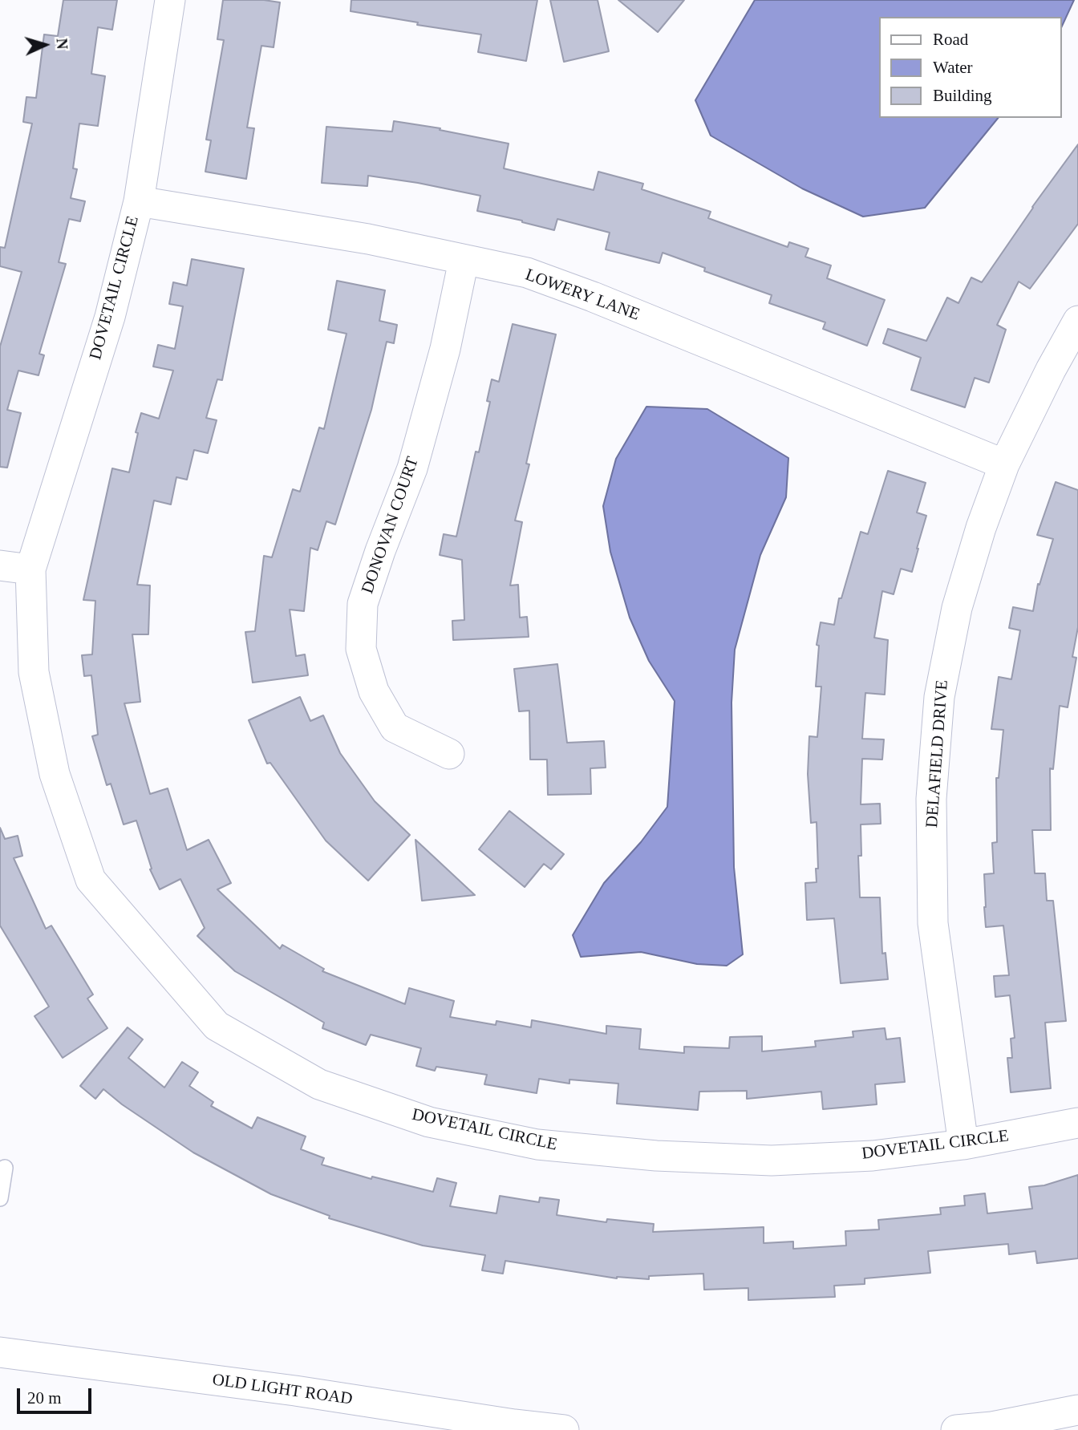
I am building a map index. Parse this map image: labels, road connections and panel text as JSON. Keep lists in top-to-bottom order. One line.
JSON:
{"streets":{"street":["DOVETAIL CIRCLE","LOWERY LANE","DONOVAN COURT","DELAFIELD DRIVE","OLD LIGHT ROAD"]},"crossings":[["DOVETAIL CIRCLE","LOWERY LANE"],["DOVETAIL CIRCLE","DELAFIELD DRIVE"],["LOWERY LANE","DONOVAN COURT"],["LOWERY LANE","DELAFIELD DRIVE"]],"legend":["Road","Water","Building"],"scale_bar":"20 m","north":"right"}
